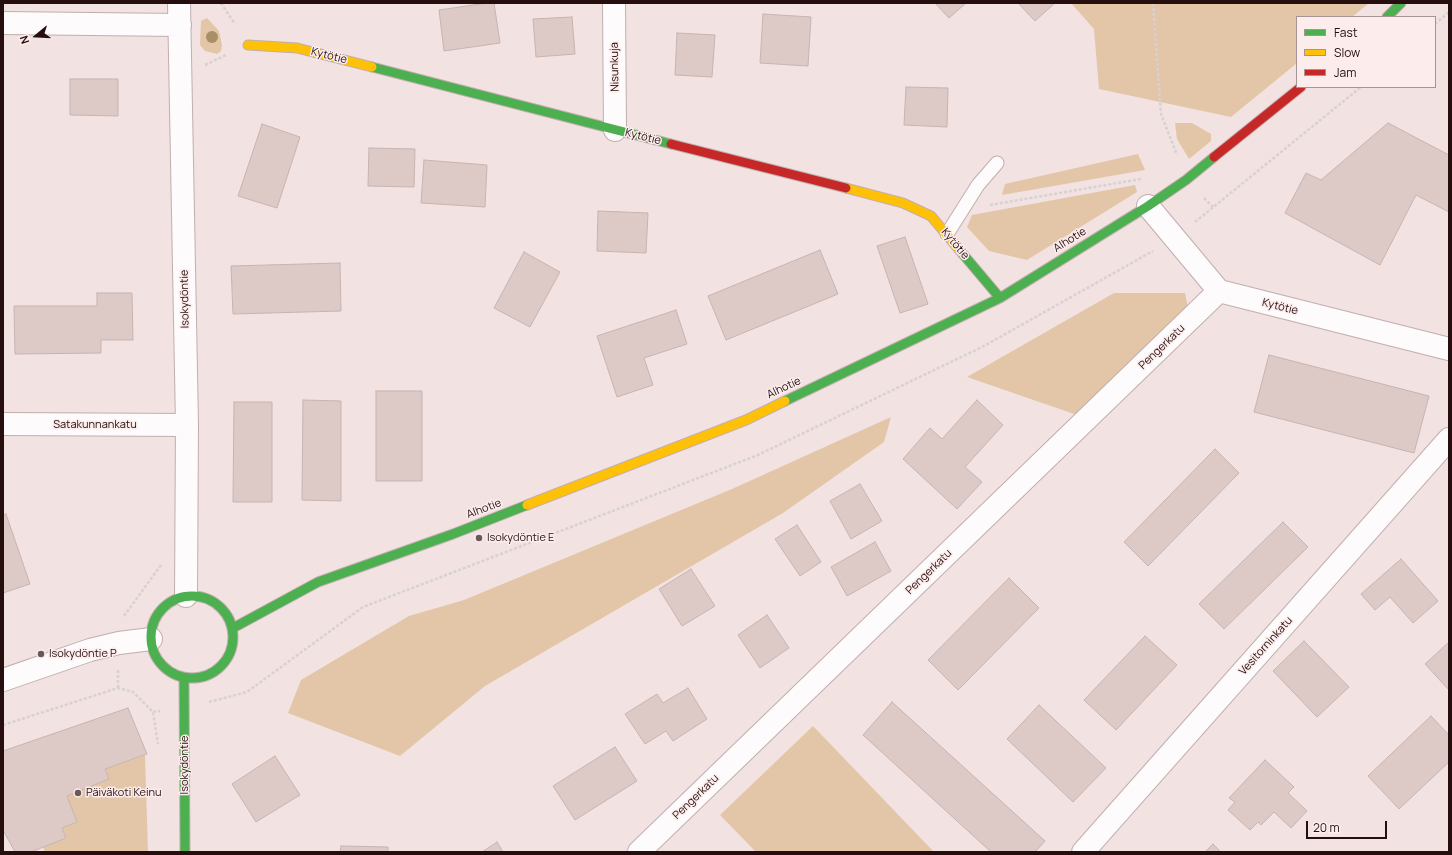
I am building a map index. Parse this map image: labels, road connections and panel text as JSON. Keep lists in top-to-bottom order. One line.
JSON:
{"streets":{"street":["Kytötie","Nisunkuja","Alhotie","Isokydöntie","Pengerkatu","Satakunnankatu","Vesitorninkatu"]},"crossings":[["Kytötie","Nisunkuja"],["Kytötie","Alhotie"],["Kytötie","Pengerkatu"],["Alhotie","Isokydöntie"],["Isokydöntie","Satakunnankatu"]],"places":["Isokydöntie E","Isokydöntie P","Päiväkoti Keinu"],"legend":["Fast","Slow","Jam"],"scale_bar":"20 m","north":"left"}
